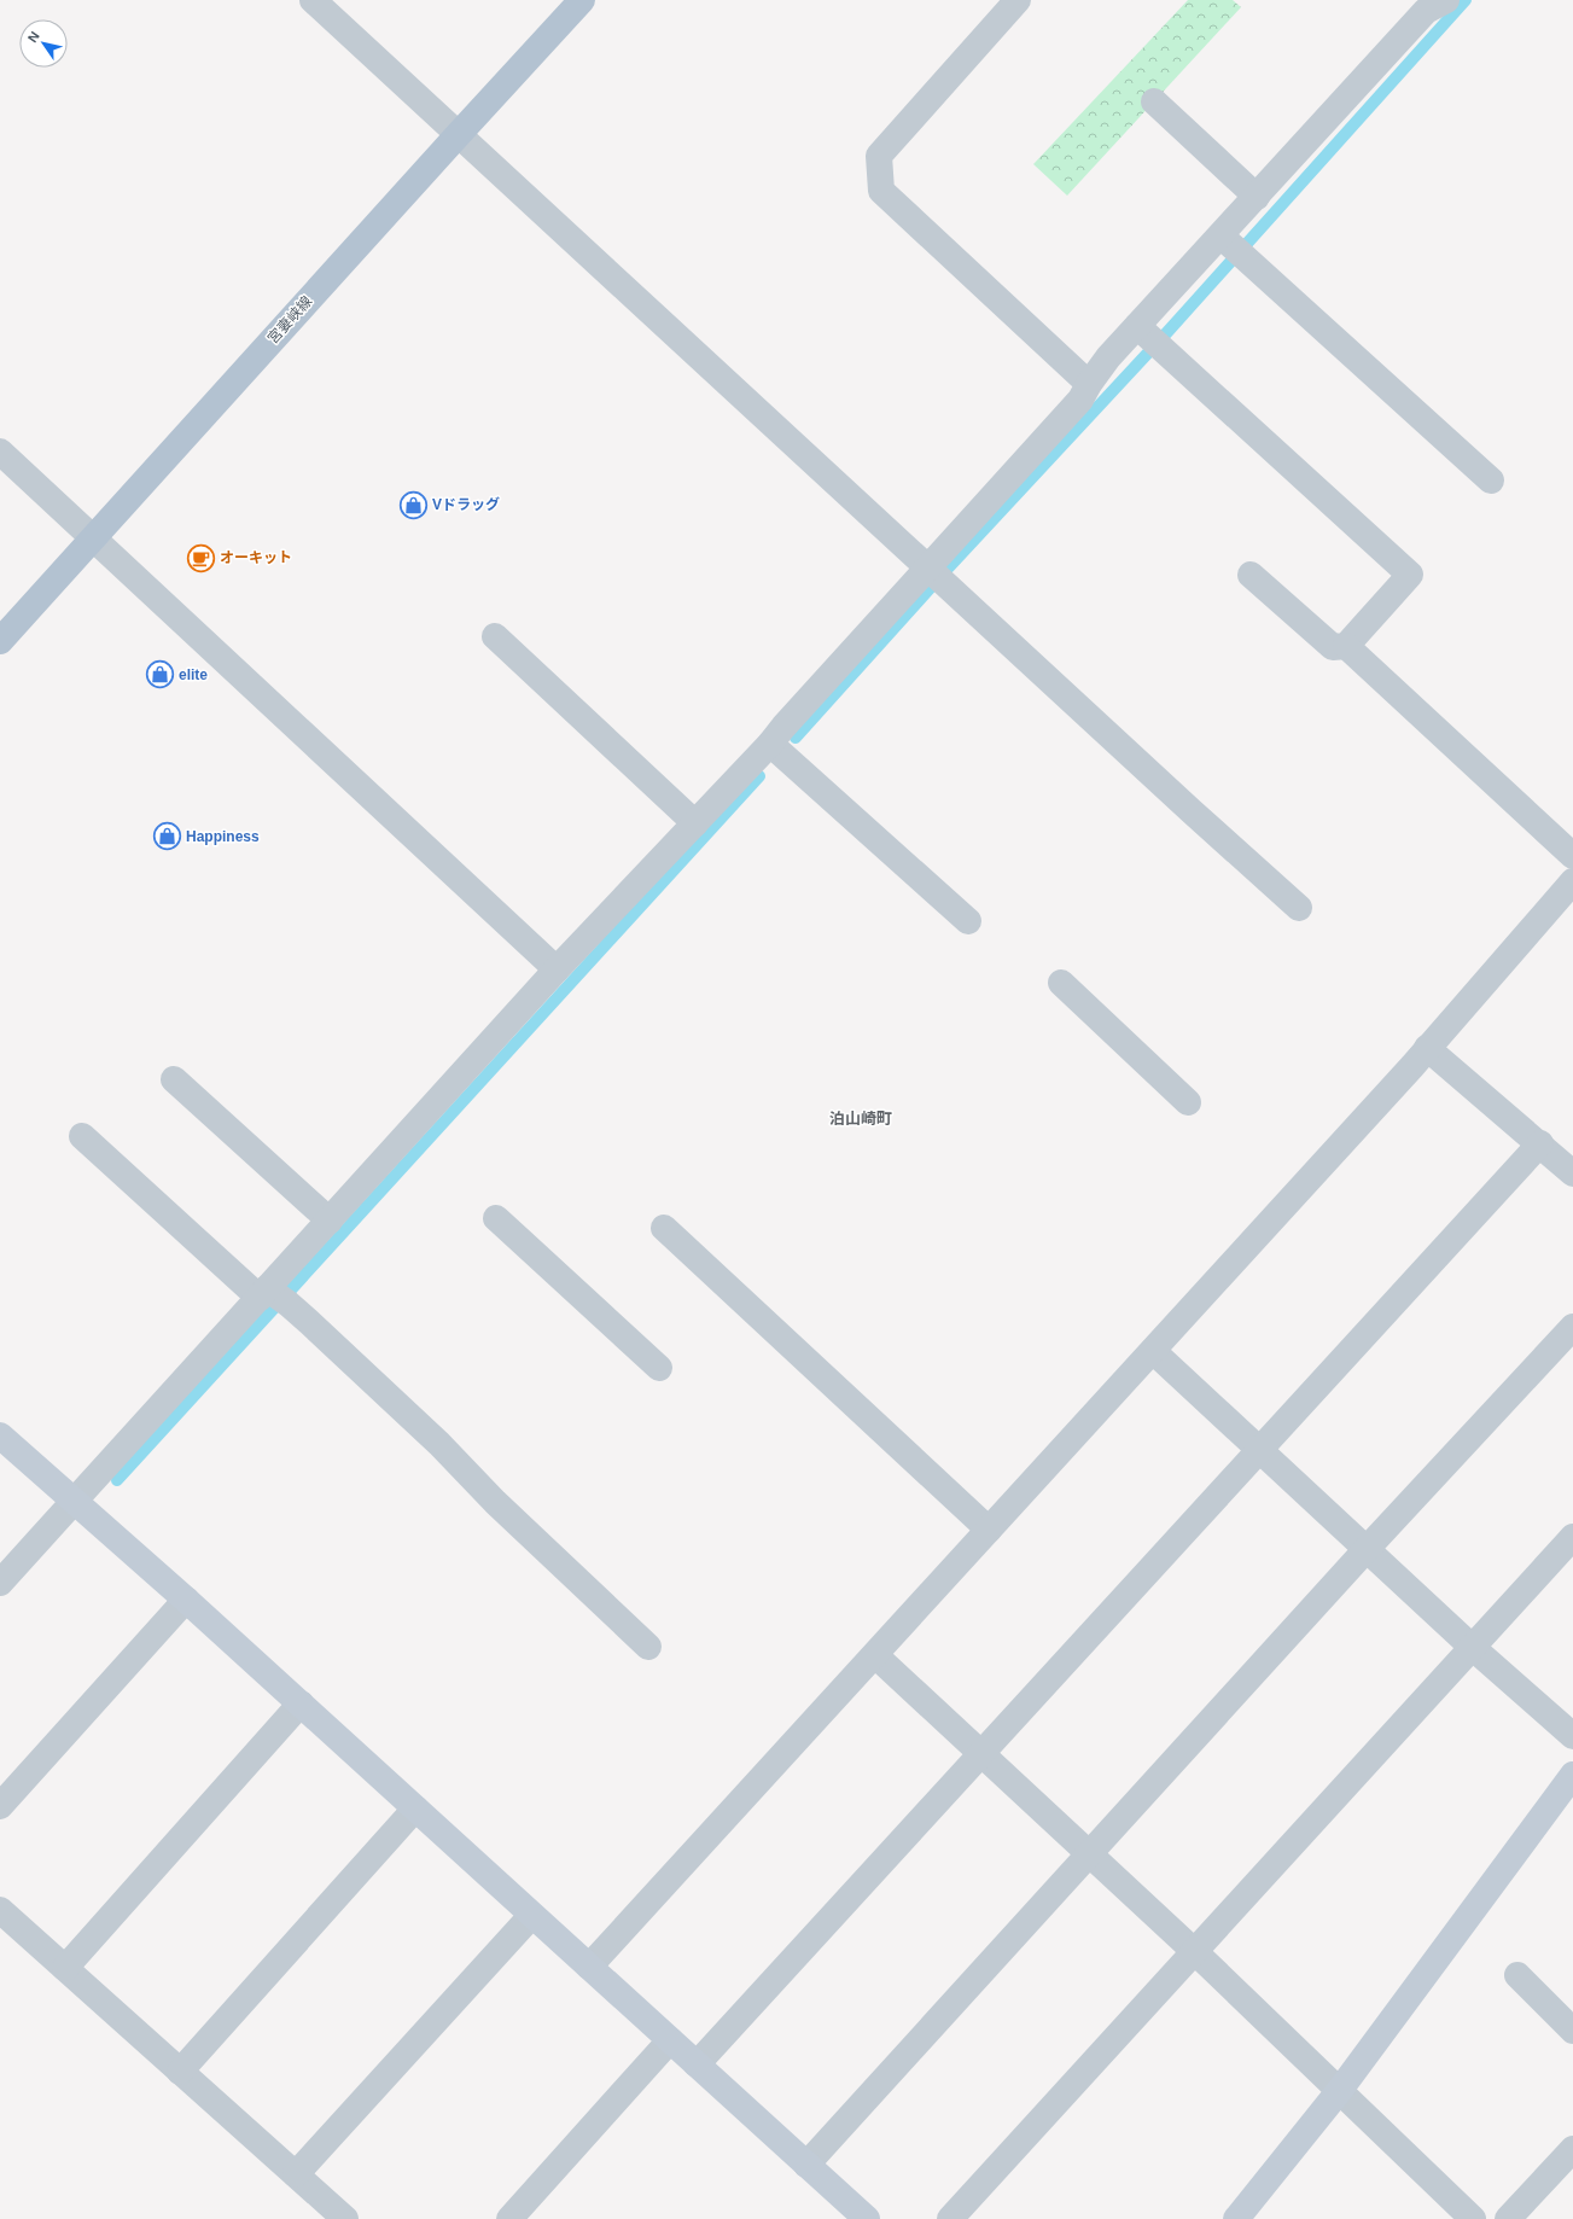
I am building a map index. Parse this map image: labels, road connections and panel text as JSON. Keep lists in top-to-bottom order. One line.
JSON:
{"streets":{"main road":["宮妻峡線"]},"districts":["泊山崎町"],"places":{"shop":["Vドラッグ","elite","Happiness"],"cafe":["オーキット"]},"north":"top left"}
